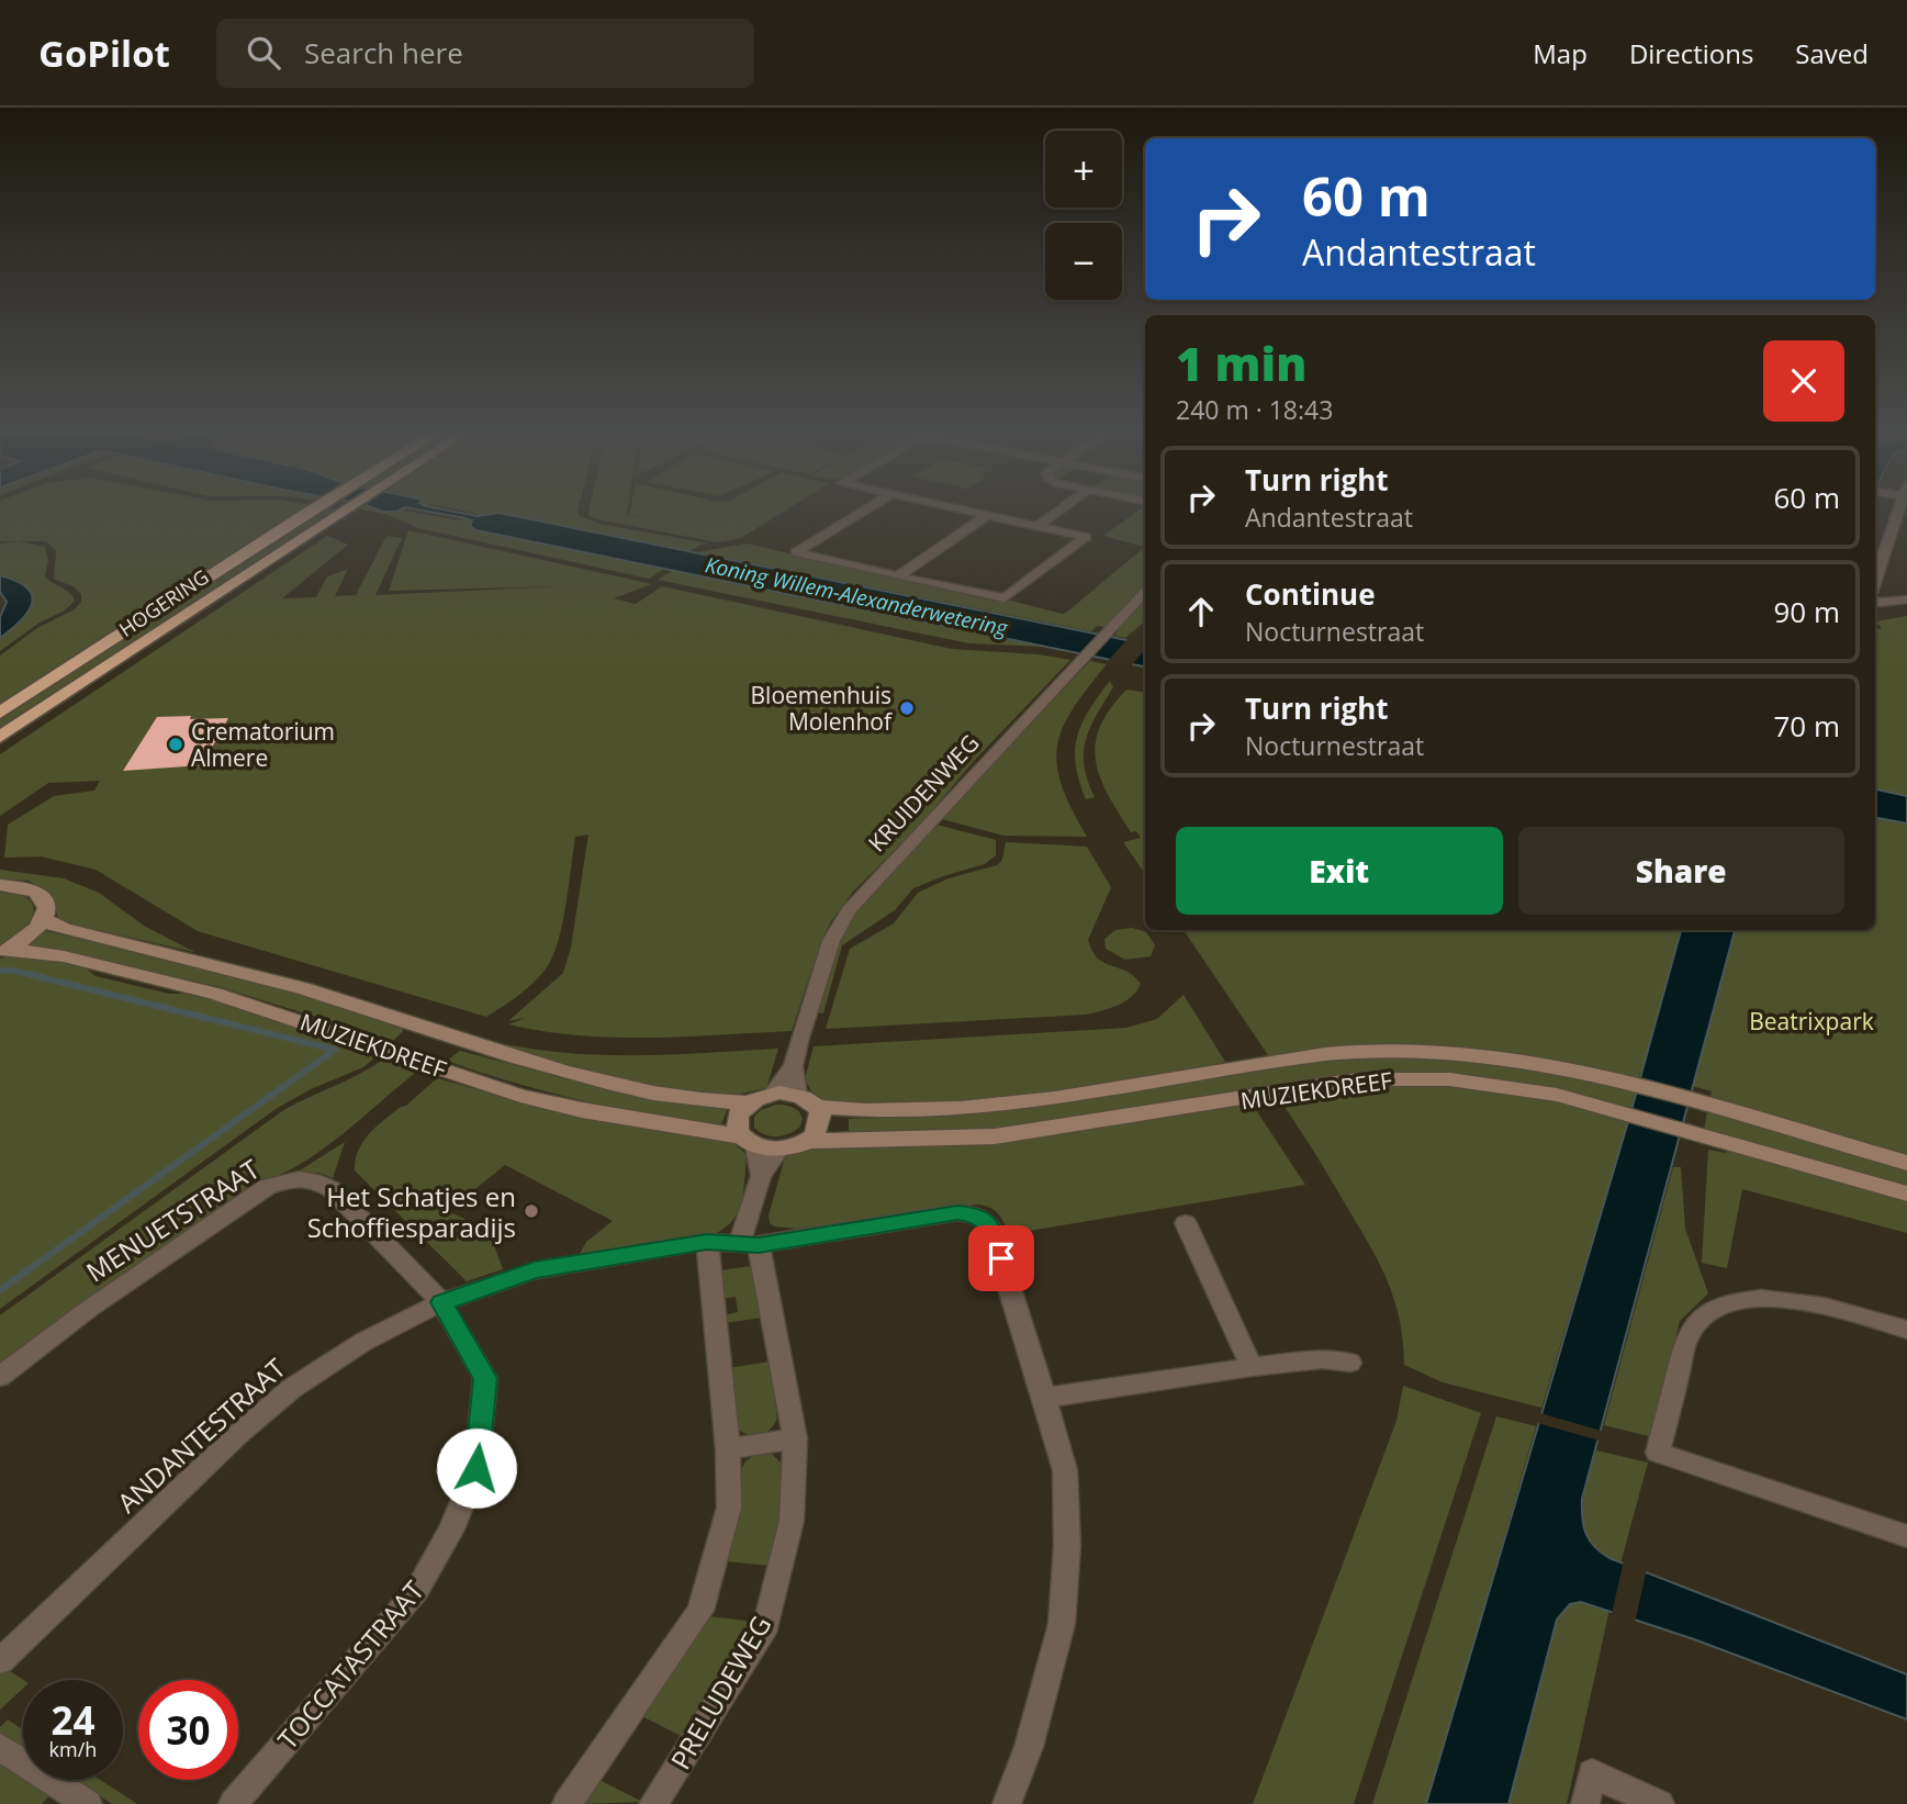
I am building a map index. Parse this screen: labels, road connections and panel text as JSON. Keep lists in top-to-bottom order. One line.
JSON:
{"streets":{"highway":["HOGERING"],"main road":["MUZIEKDREEF"],"street":["KRUIDENWEG","MENUETSTRAAT","ANDANTESTRAAT","TOCCATASTRAAT","PRELUDEWEG"]},"crossings":[["KRUIDENWEG","MUZIEKDREEF"],["KRUIDENWEG","PRELUDEWEG"],["MUZIEKDREEF","PRELUDEWEG"],["MENUETSTRAAT","ANDANTESTRAAT"],["MENUETSTRAAT","TOCCATASTRAAT"],["ANDANTESTRAAT","TOCCATASTRAAT"],["ANDANTESTRAAT","PRELUDEWEG"]],"water":["Koning Willem-Alexanderwetering"],"parks":["Beatrixpark"],"places":["Bloemenhuis Molenhof","Crematorium Almere","Het Schatjes en Schoffiesparadijs"],"page":{"header":"GoPilot","search":"Search here","nav":["Map","Directions","Saved"],"map_buttons":["+","−"],"turn":["60 m","Andantestraat"],"heading":["1 min","240 m · 18:43"],"list":[{"name":"Turn right","note":"Andantestraat","value":"60 m"},{"name":"Continue","note":"Nocturnestraat","value":"90 m"},{"name":"Turn right","note":"Nocturnestraat","value":"70 m"}],"buttons":["Exit","Share"],"speed":"24 km/h","limit":"30"}}
